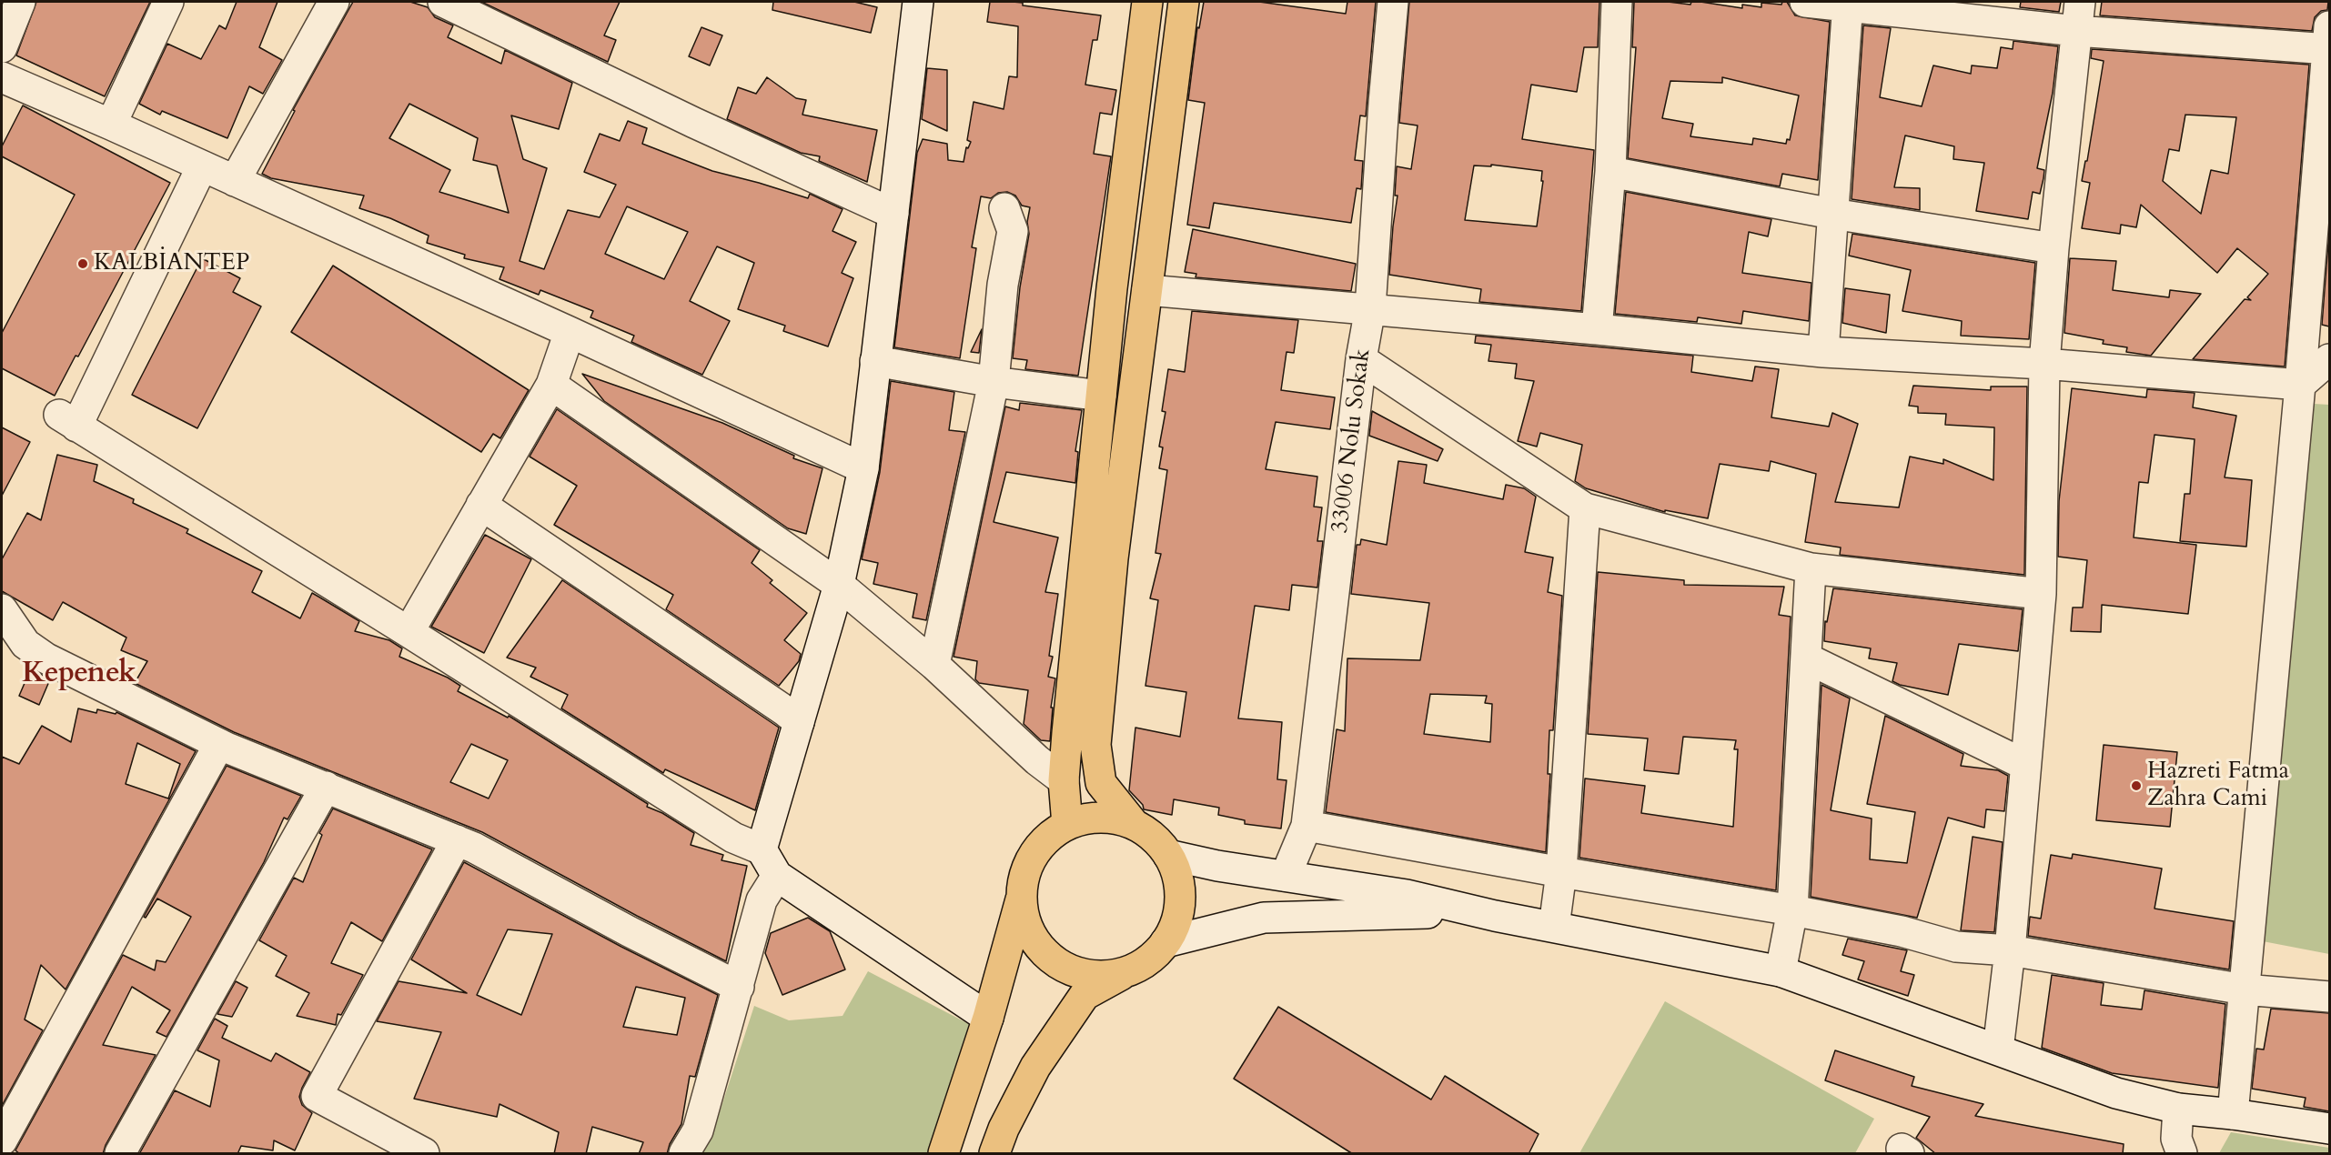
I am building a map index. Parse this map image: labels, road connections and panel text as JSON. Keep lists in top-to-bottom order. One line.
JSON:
{"streets":{"street":["33006 Nolu Sokak"]},"districts":["Kepenek"],"places":["KALBİANTEP","Hazreti Fatma Zahra Cami"]}
